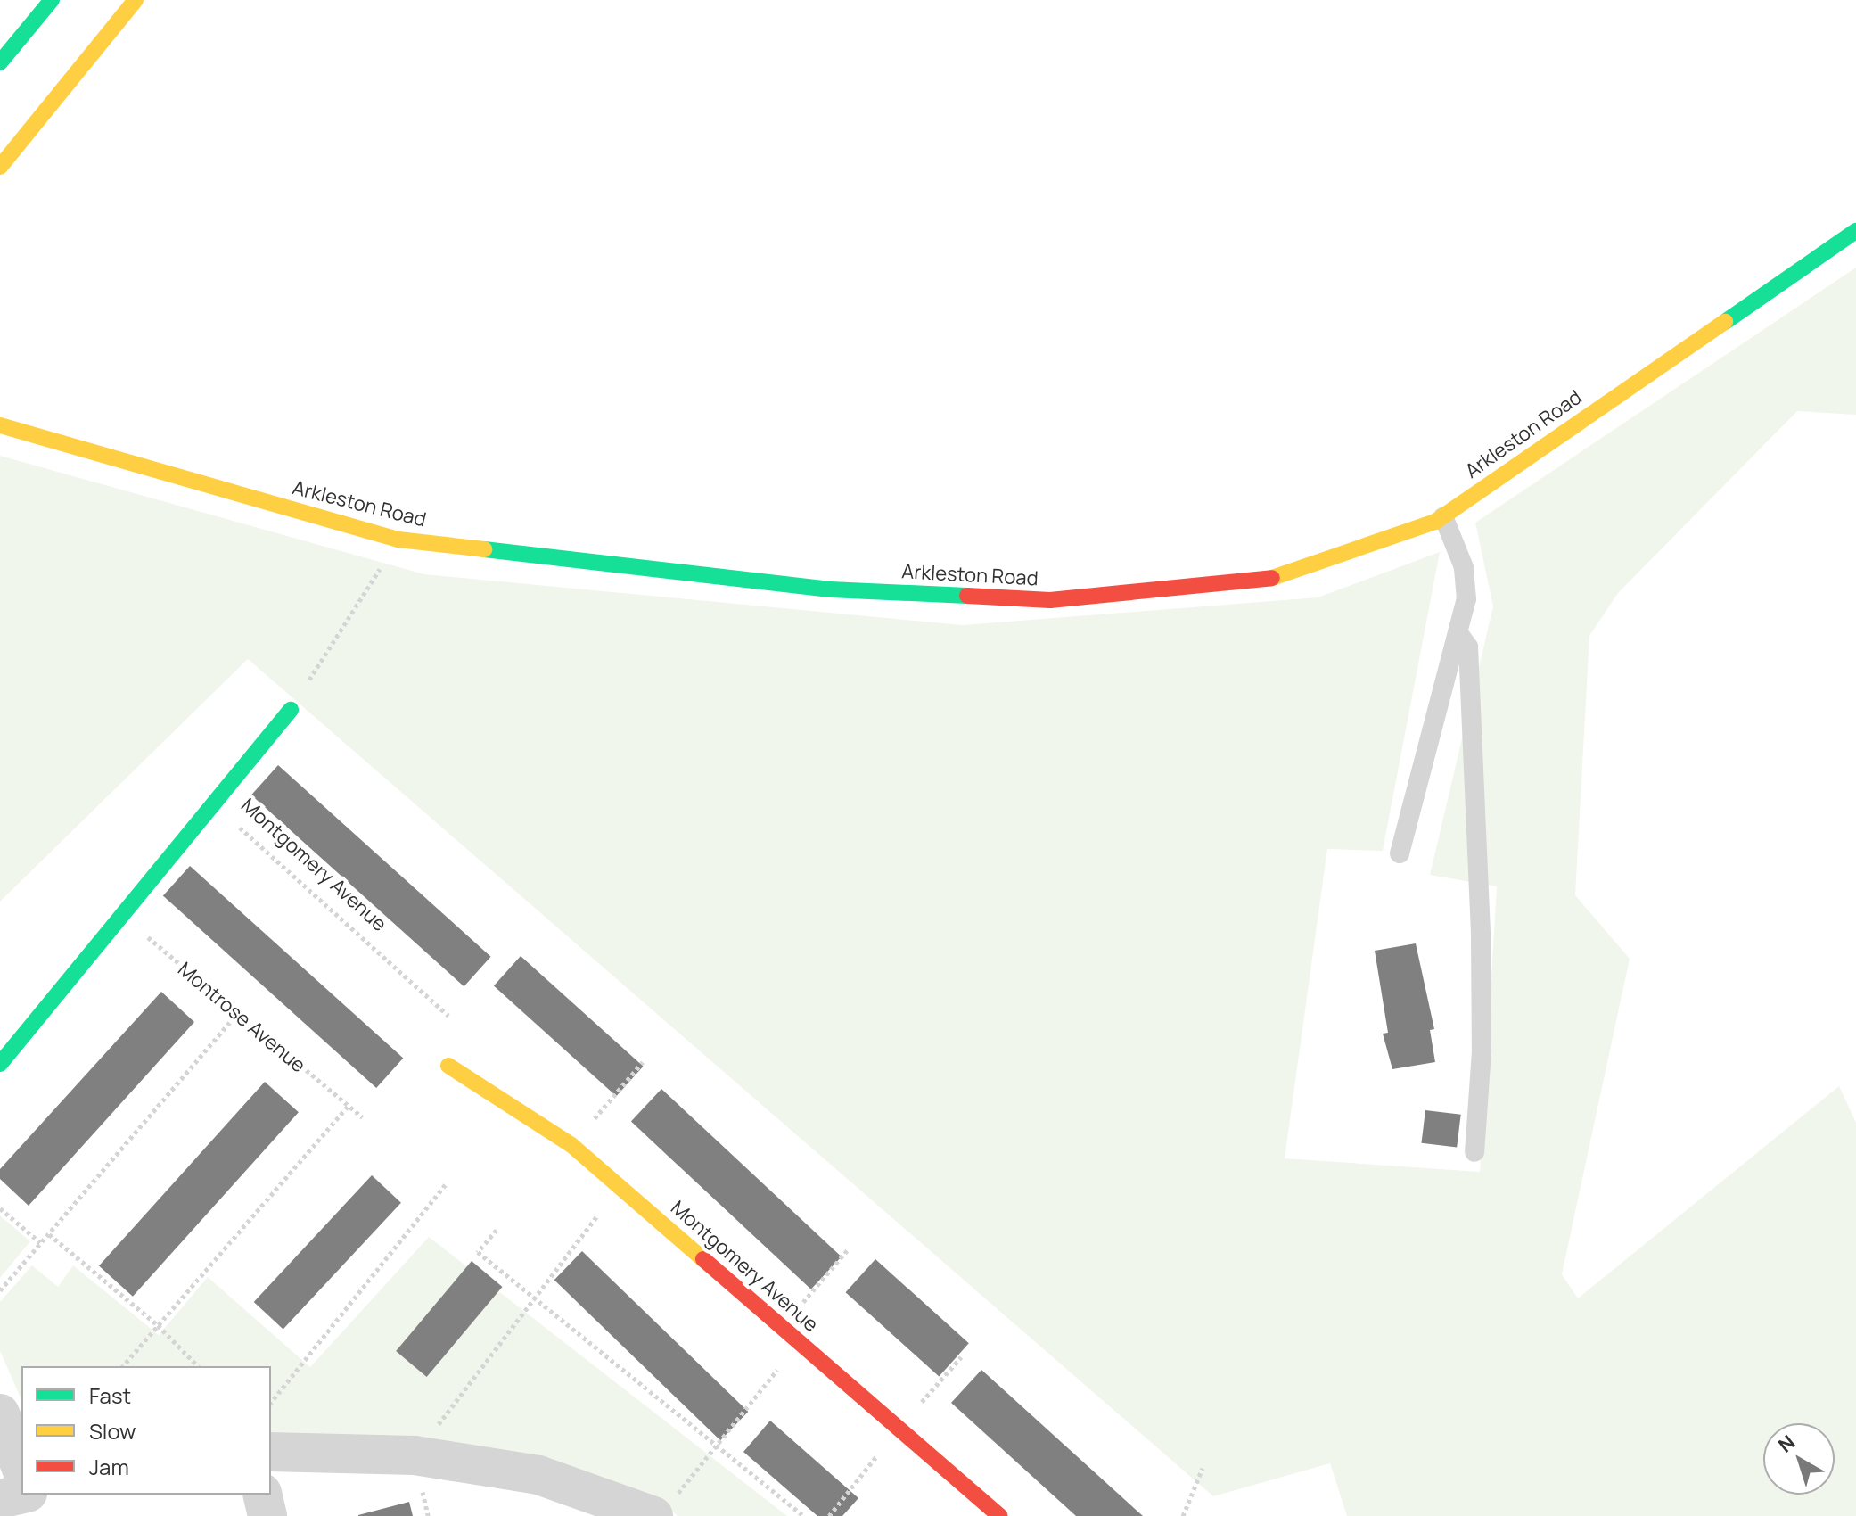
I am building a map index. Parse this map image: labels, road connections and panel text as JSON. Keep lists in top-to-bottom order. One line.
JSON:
{"streets":{"main road":["Arkleston Road","Montgomery Avenue"],"path":["Montrose Avenue"]},"legend":["Fast","Slow","Jam"],"north":"top left"}
